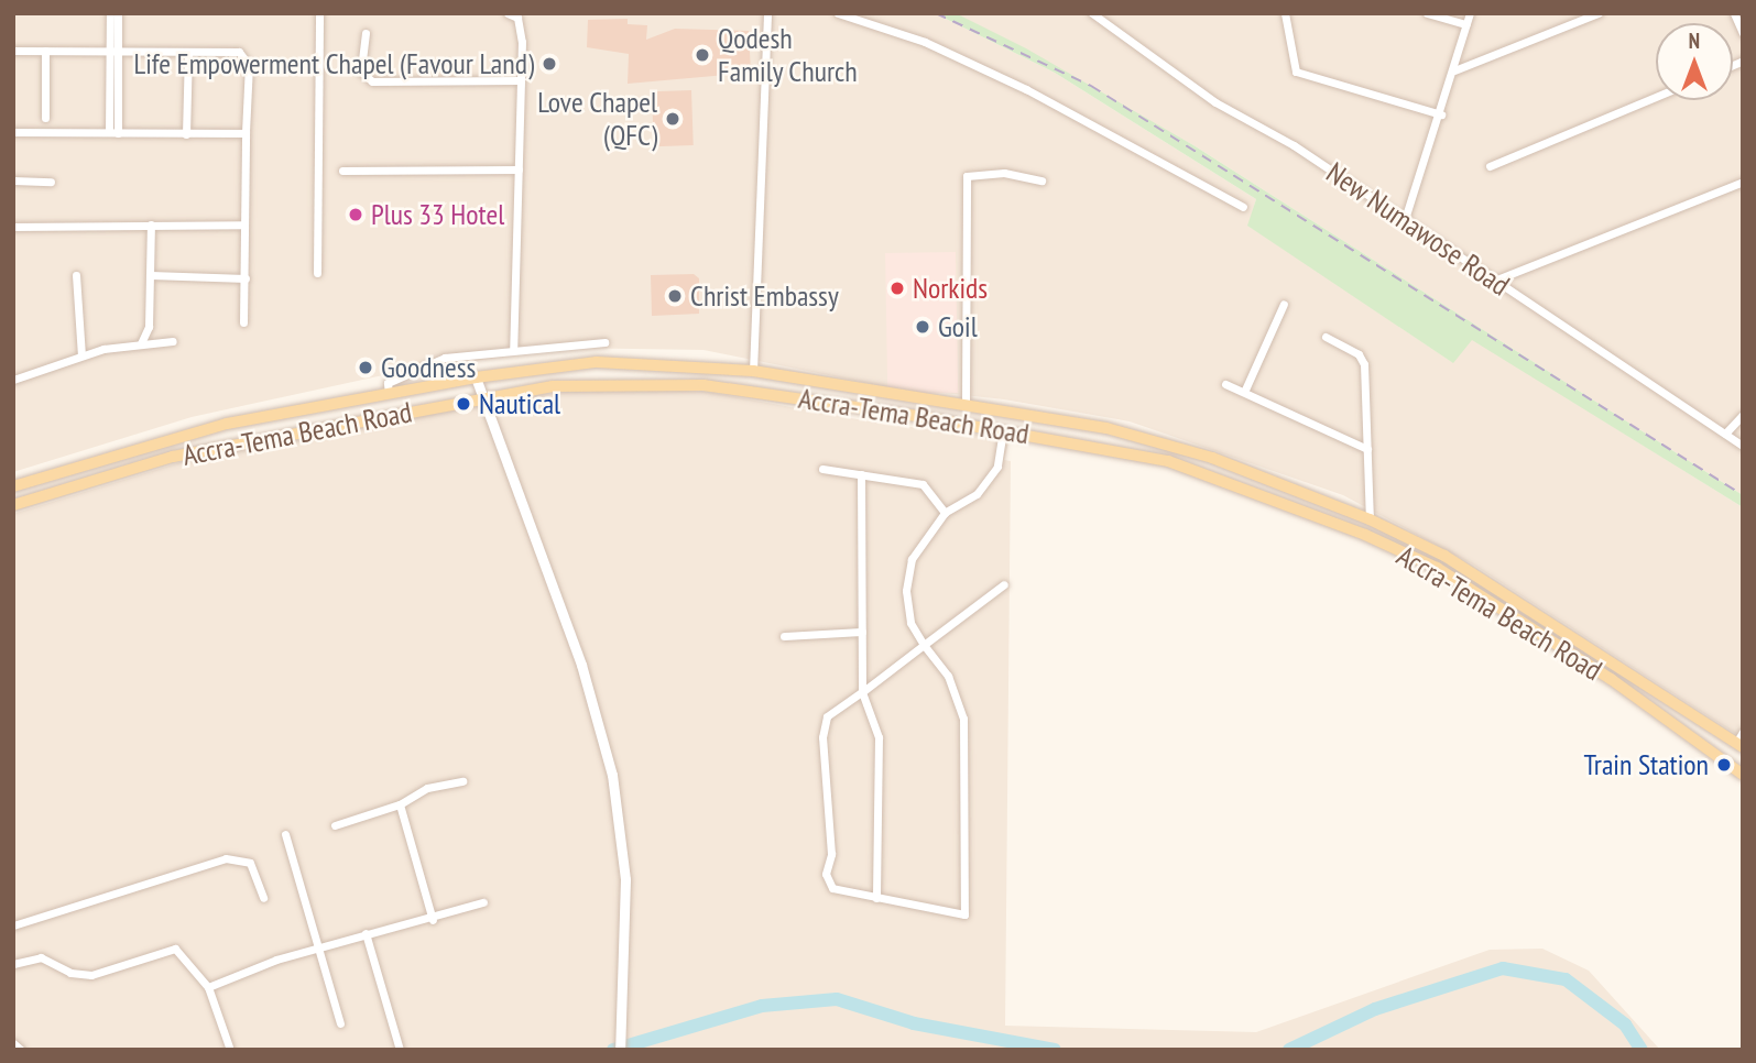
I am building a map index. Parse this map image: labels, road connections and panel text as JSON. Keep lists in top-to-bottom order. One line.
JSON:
{"streets":{"main road":["Accra-Tema Beach Road"],"street":["New Numawose Road"]},"places":["Qodesh Family Church","Life Empowerment Chapel (Favour Land)","Love Chapel (QFC)","Plus 33 Hotel","Norkids","Christ Embassy","Goil","Goodness","Nautical","Train Station"],"north":"top"}
